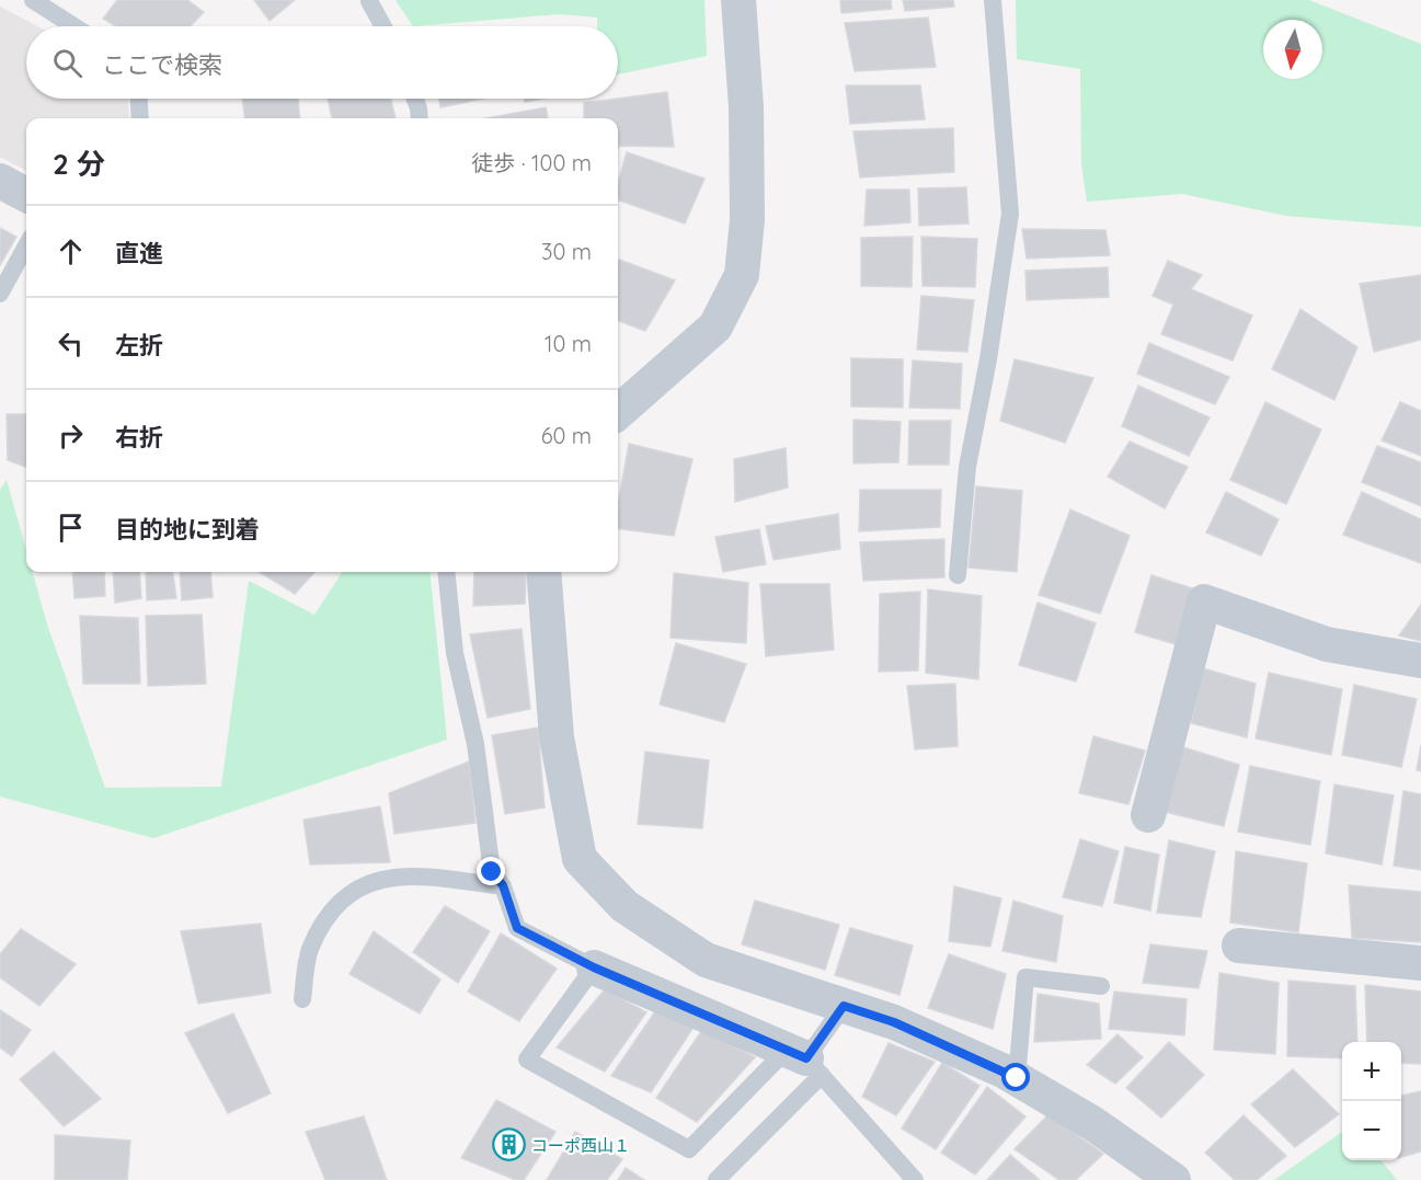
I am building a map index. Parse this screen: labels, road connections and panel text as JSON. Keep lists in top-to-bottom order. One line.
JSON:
{"places":{"building":["コーポ西山１"]},"north":"bottom","page":{"search":"ここで検索","heading":["2 分","徒歩 · 100 m"],"list":[["直進","30 m"],["左折","10 m"],["右折","60 m"],"目的地に到着"],"map_buttons":["+","−"]}}
